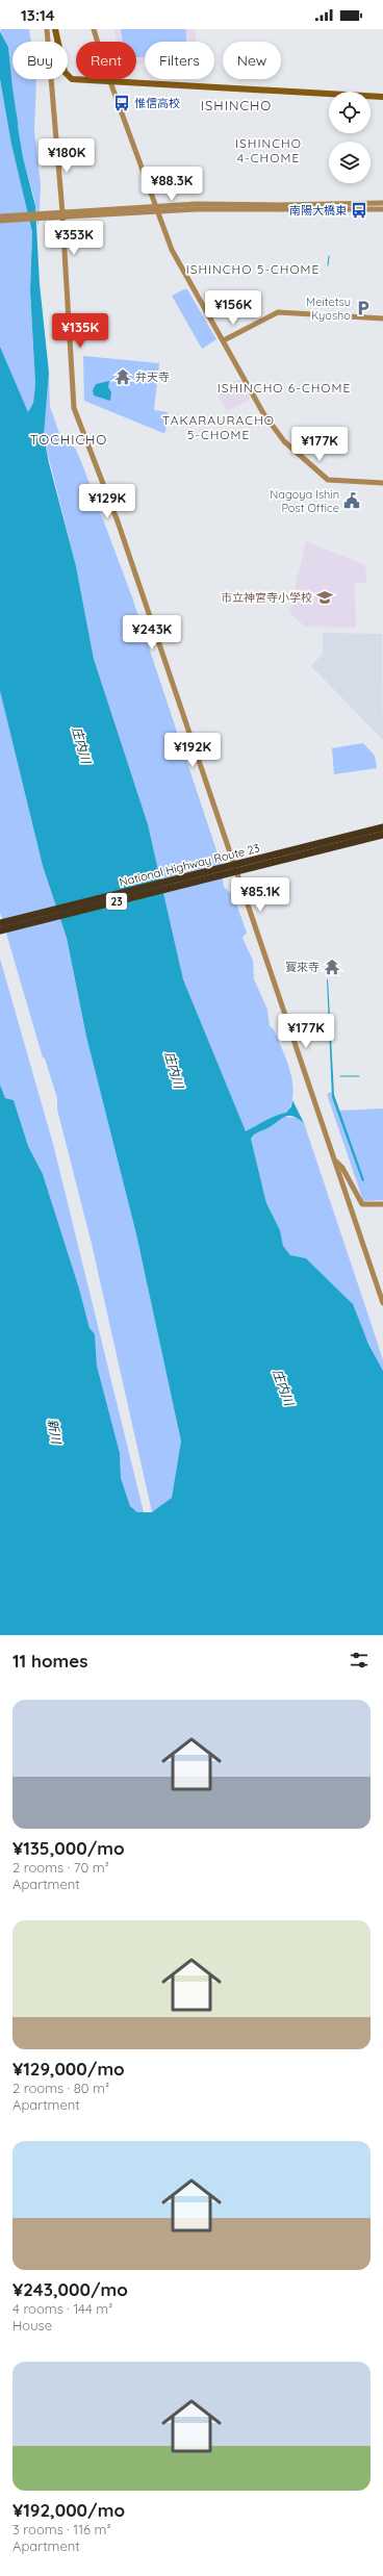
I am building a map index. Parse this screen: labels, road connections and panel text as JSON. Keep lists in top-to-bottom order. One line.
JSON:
{"streets":{"highway":["National Highway Route 23","23"]},"districts":["ISHINCHO","ISHINCHO 4-CHOME","ISHINCHO 5-CHOME","ISHINCHO 6-CHOME","TAKARAURACHO 5-CHOME","TOCHICHO"],"water":["庄内川","新川"],"places":{"bus stop":["惟信高校","南陽大橋東"],"parking":["Meitetsu Kyosho"],"temple":["弁天寺","寳來寺"],"public building":["Nagoya Ishin Post Office"],"school or university":["市立神宮寺小学校"]},"page":{"status":"13:14","chip":["Buy","Rent","Filters","New"],"price":["¥180K","¥88.3K","¥353K","¥156K","¥135K","¥177K","¥129K","¥243K","¥192K","¥85.1K","¥177K"],"heading":"11 homes","list":[{"name":"¥135,000/mo","note":"2 rooms · 70 m² · Apartment"},{"name":"¥129,000/mo","note":"2 rooms · 80 m² · Apartment"},{"name":"¥243,000/mo","note":"4 rooms · 144 m² · House"},{"name":"¥192,000/mo","note":"3 rooms · 116 m² · Apartment"}]}}
